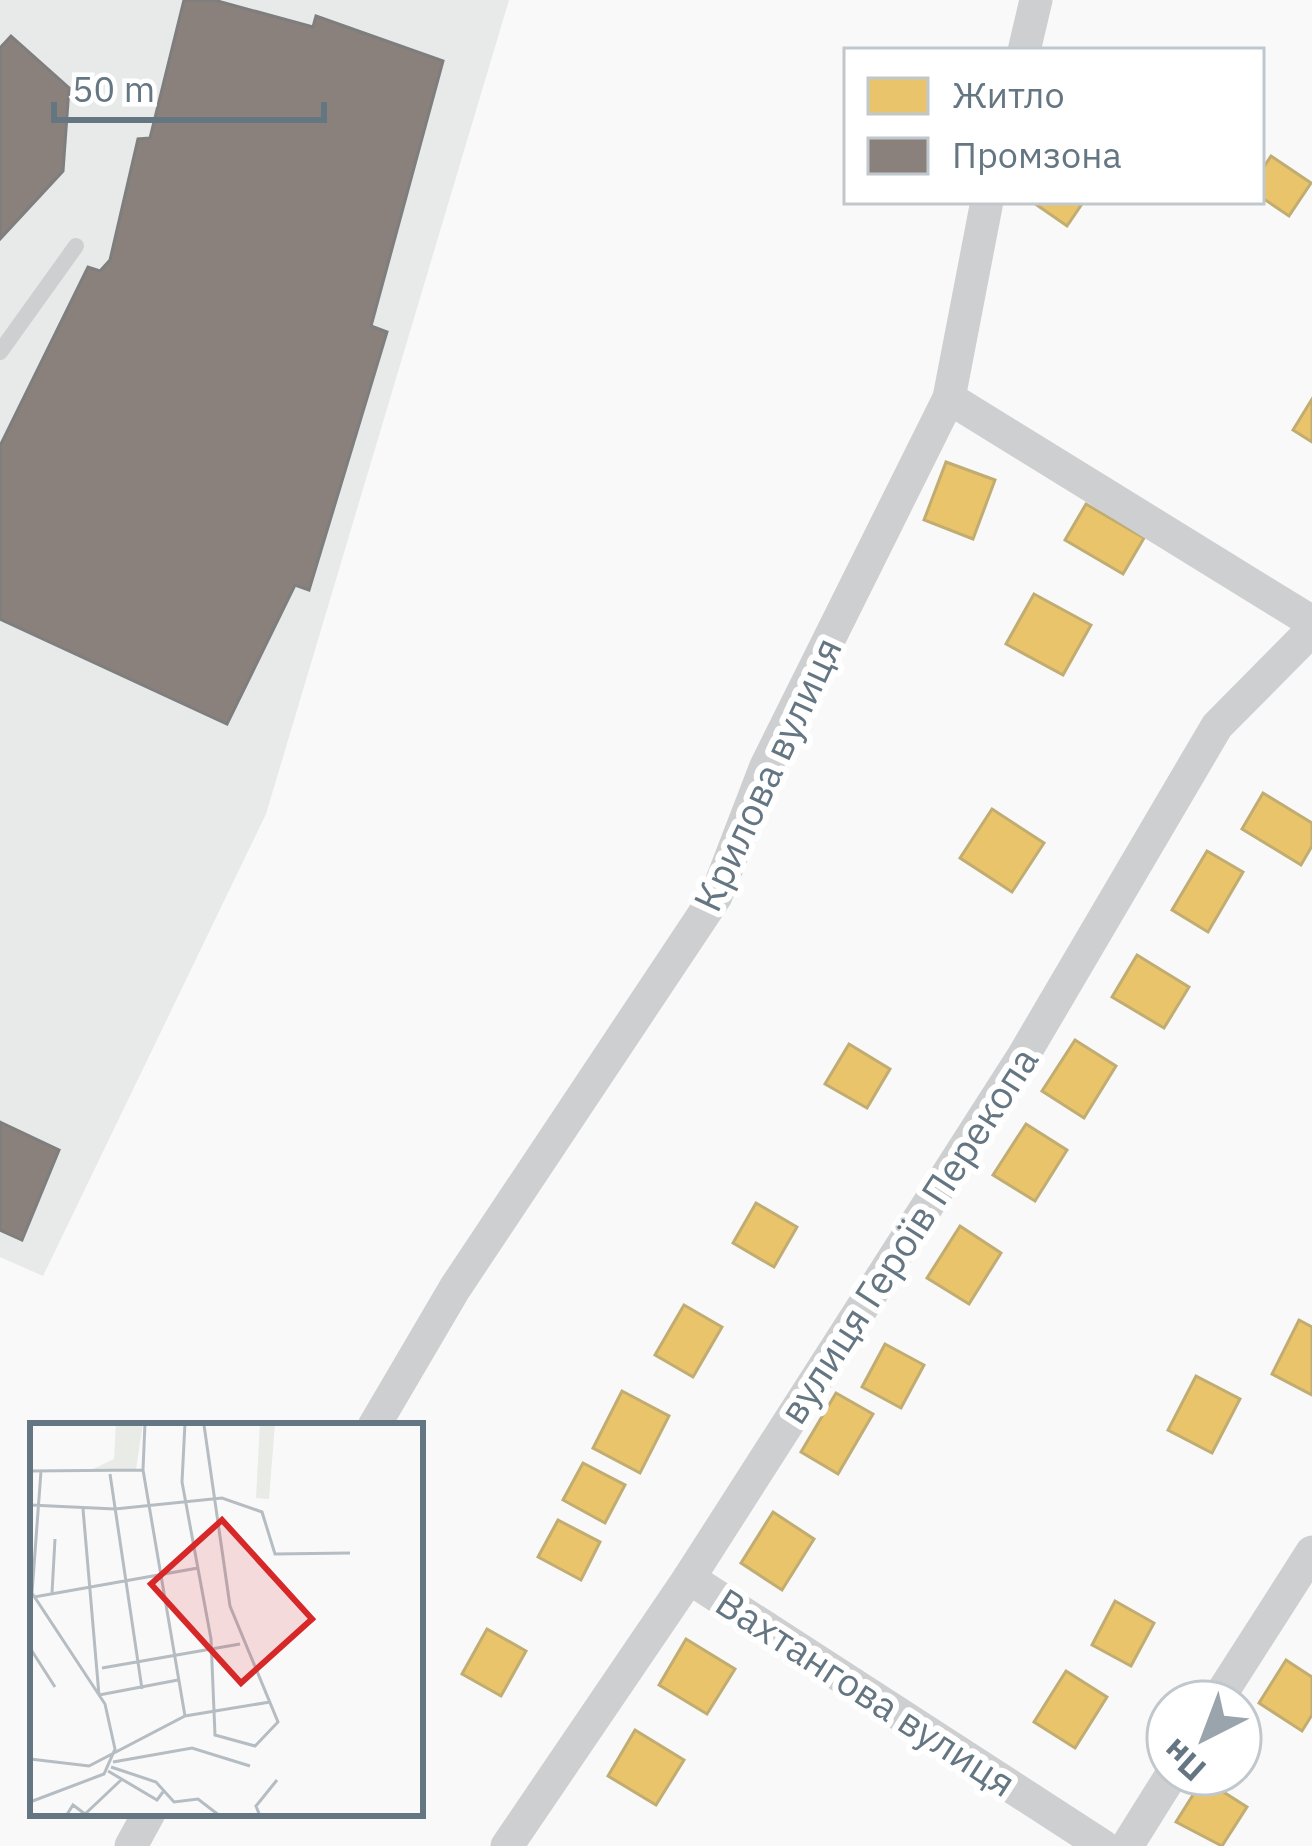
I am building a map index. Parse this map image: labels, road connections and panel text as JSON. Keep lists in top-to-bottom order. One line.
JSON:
{"streets":{"street":["Крилова вулиця","вулиця Героїв Перекопа","Вахтангова вулиця"]},"crossings":[["вулиця Героїв Перекопа","Вахтангова вулиця"]],"legend":["Житло","Промзона"],"scale_bar":"50 m","north":"bottom left"}
